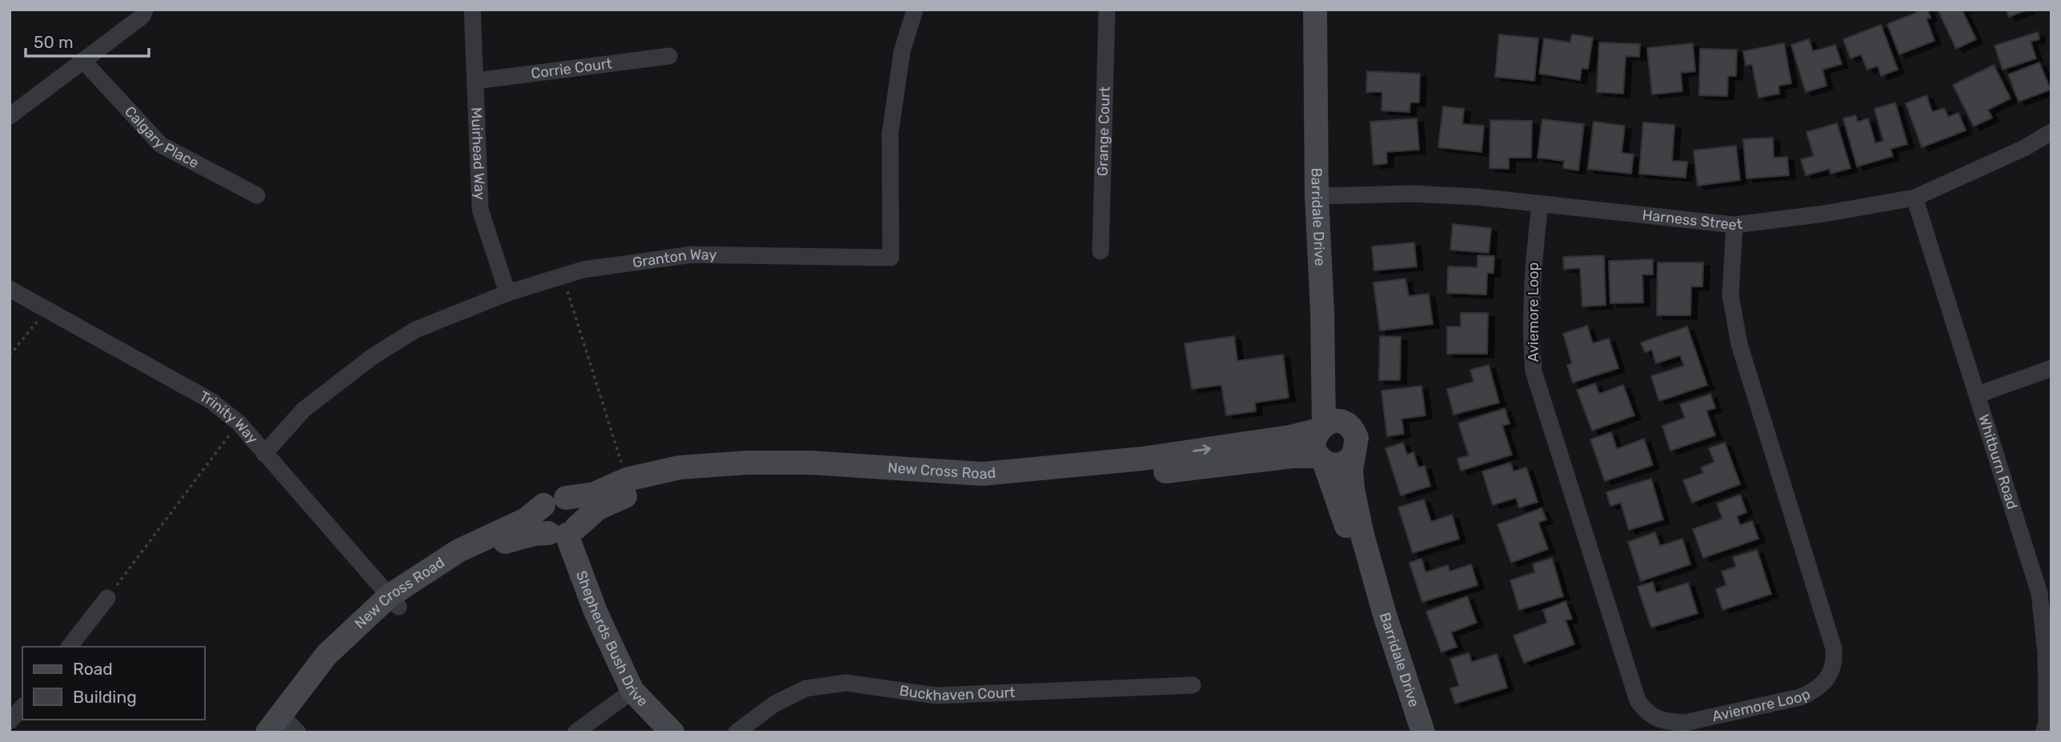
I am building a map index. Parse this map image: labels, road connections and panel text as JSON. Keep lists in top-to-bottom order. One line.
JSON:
{"streets":{"street":["Corrie Court","Grange Court","Calgary Place","Muirhead Way","Barridale Drive","Harness Street","Granton Way","Aviemore Loop","Trinity Way","Whitburn Road","New Cross Road","Shepherds Bush Drive","Buckhaven Court"]},"crossings":[["Corrie Court","Muirhead Way"],["Muirhead Way","Granton Way"],["Barridale Drive","Harness Street"],["Barridale Drive","New Cross Road"],["Harness Street","Aviemore Loop"],["Harness Street","Whitburn Road"],["Granton Way","Trinity Way"],["Trinity Way","New Cross Road"],["New Cross Road","Shepherds Bush Drive"]],"legend":["Road","Building"],"scale_bar":"50 m"}
